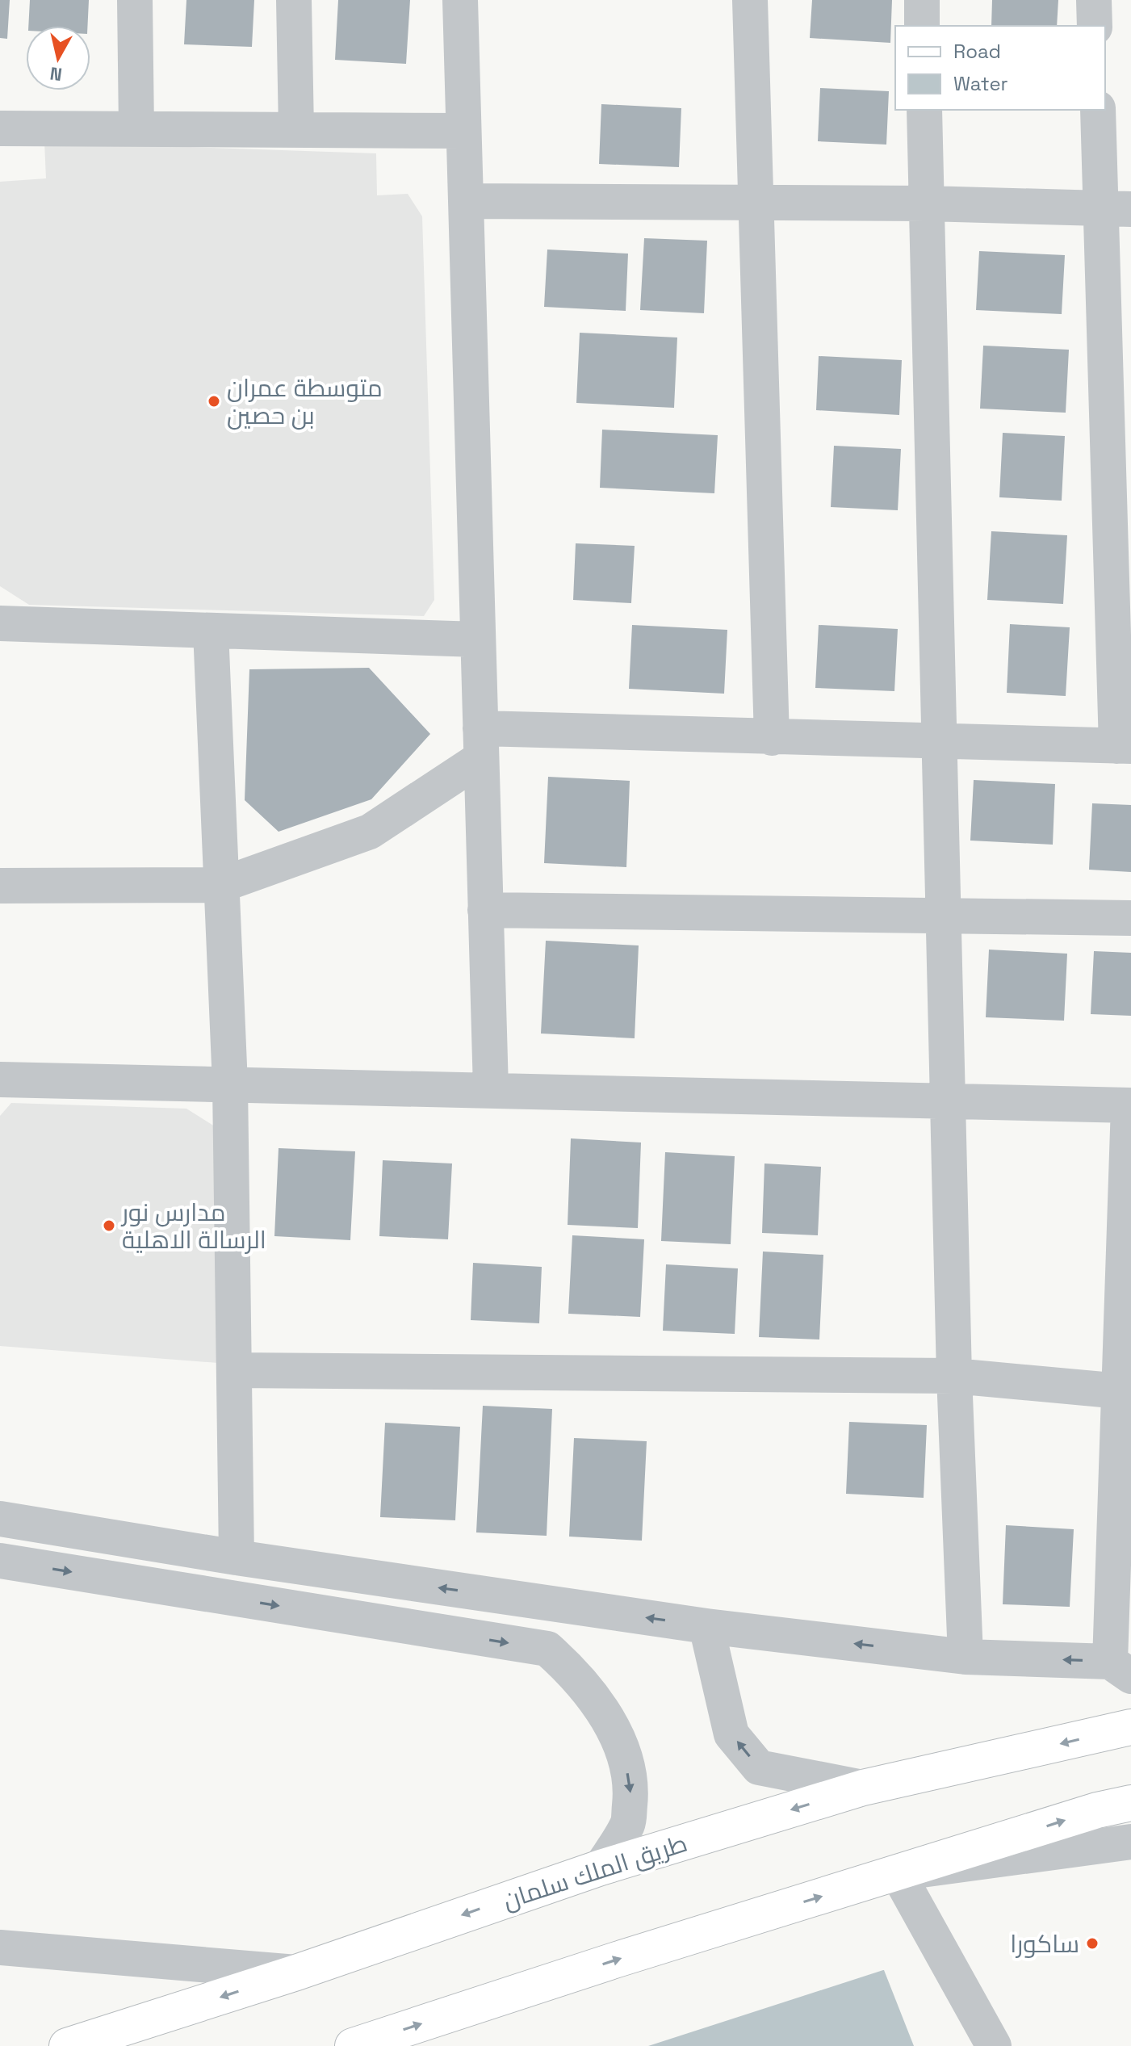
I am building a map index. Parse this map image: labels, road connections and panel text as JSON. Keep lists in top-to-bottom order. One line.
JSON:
{"streets":{"main road":["طريق الملك سلمان"]},"places":["متوسطة عمران بن حصين","مدارس نور الرسالة الاهلية","ساكورا"],"legend":["Road","Water"],"north":"bottom"}
